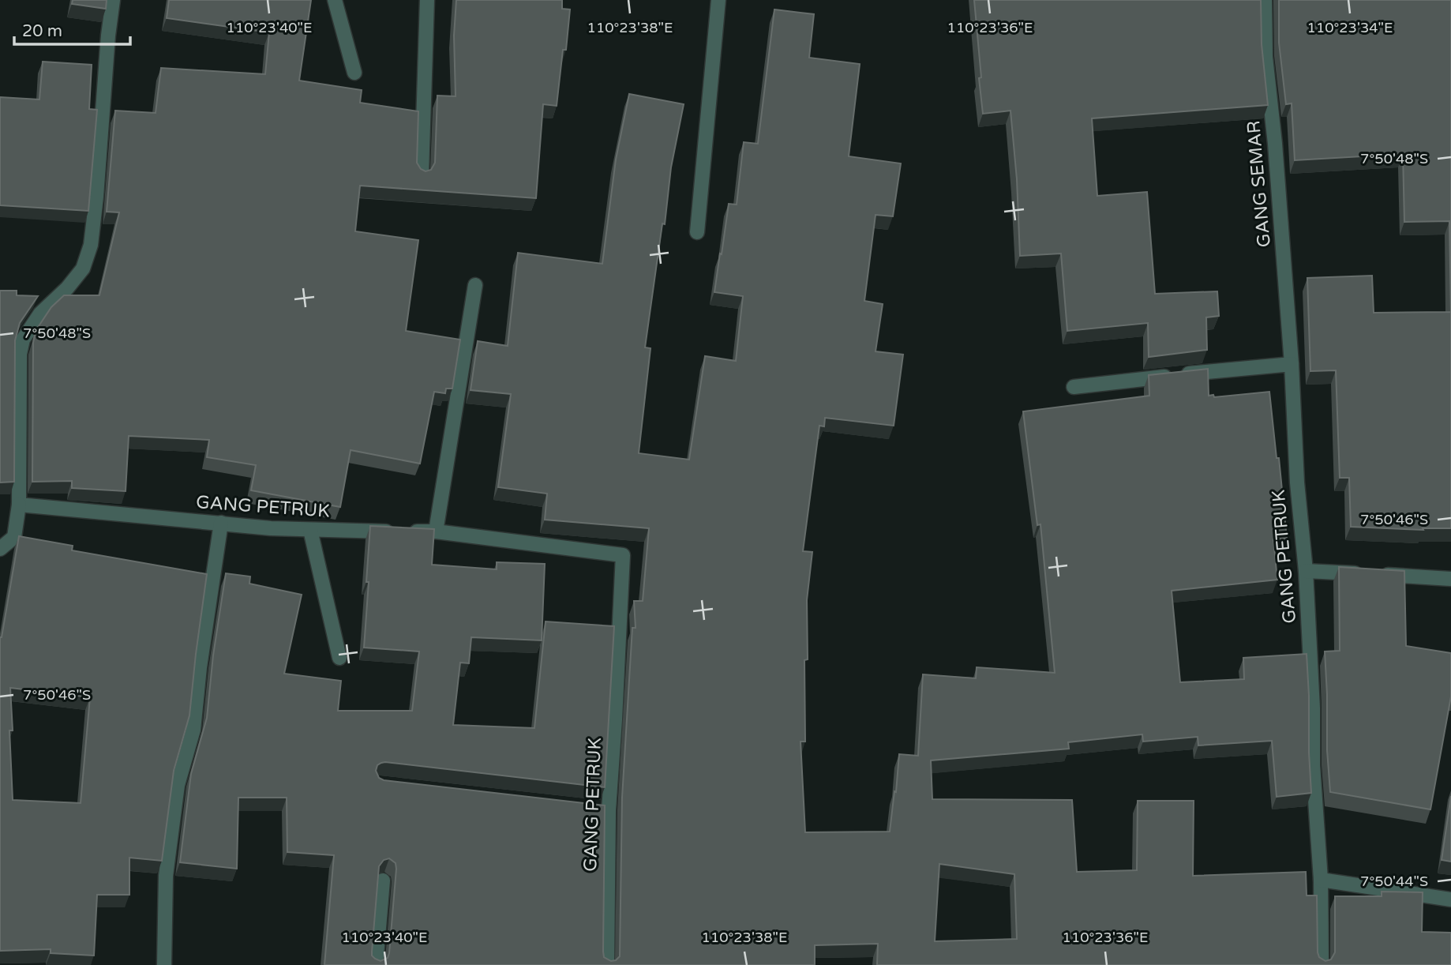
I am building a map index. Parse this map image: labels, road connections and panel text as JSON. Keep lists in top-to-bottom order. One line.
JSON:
{"streets":{"street":["GANG SEMAR","GANG PETRUK"]},"crossings":[["GANG SEMAR","GANG PETRUK"]],"scale_bar":"20 m","coordinates":["110°23'40\"E","110°23'38\"E","110°23'36\"E","110°23'34\"E","7°50'48\"S","7°50'46\"S","7°50'44\"S"]}
